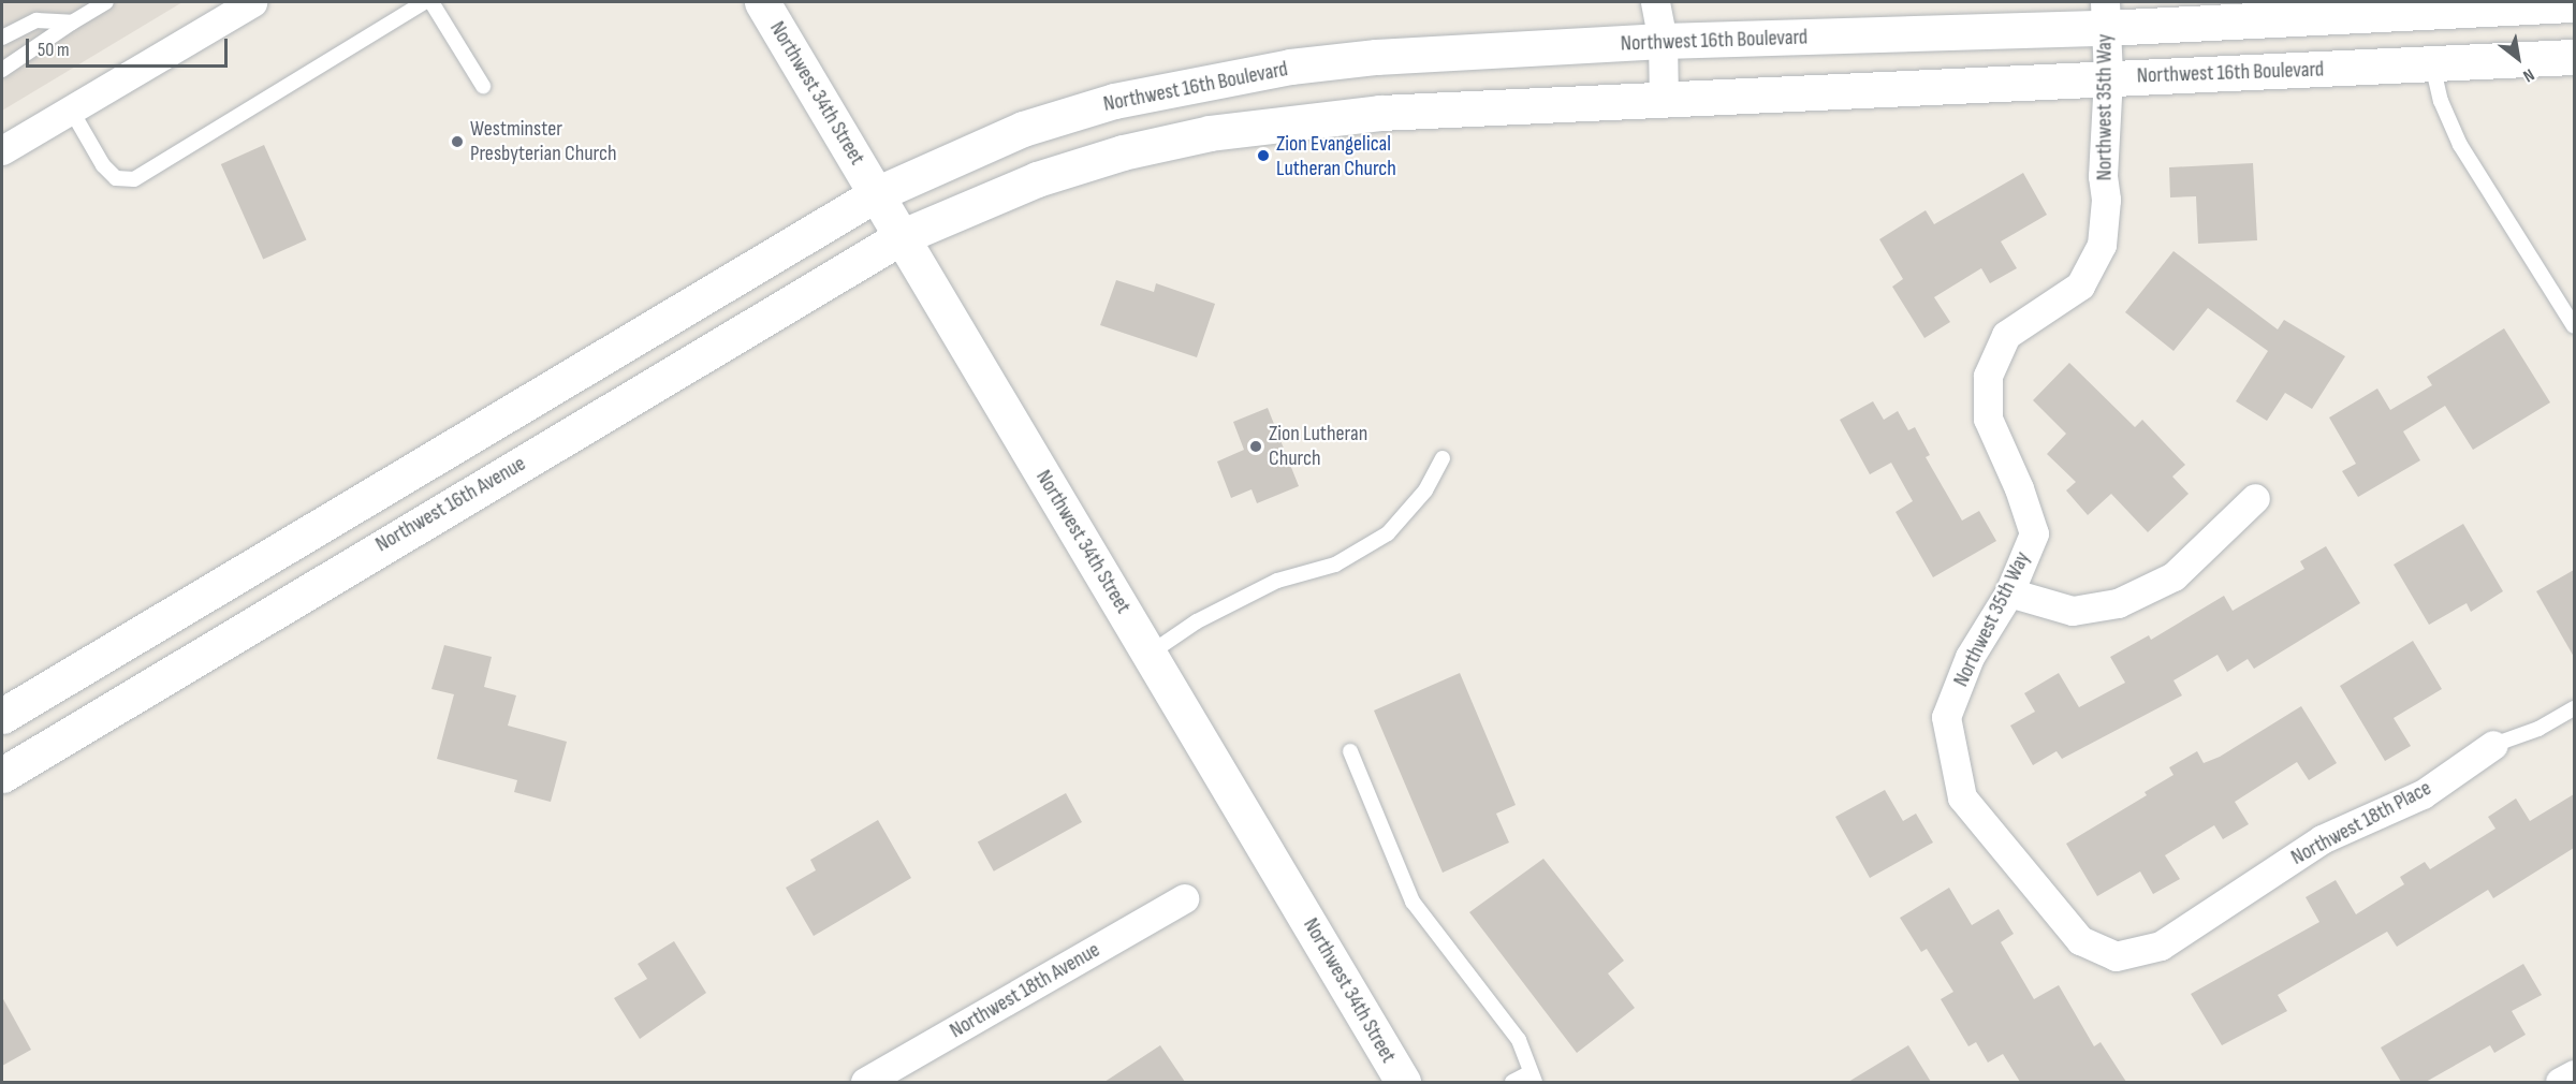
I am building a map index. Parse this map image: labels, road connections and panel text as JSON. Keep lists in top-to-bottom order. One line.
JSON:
{"streets":{"main road":["Northwest 16th Boulevard","Northwest 34th Street","Northwest 16th Avenue"],"street":["Northwest 35th Way","Northwest 18th Place","Northwest 18th Avenue"]},"crossings":[["Northwest 16th Boulevard","Northwest 34th Street"],["Northwest 16th Boulevard","Northwest 35th Way"],["Northwest 16th Boulevard","Northwest 16th Avenue"],["Northwest 34th Street","Northwest 16th Avenue"],["Northwest 35th Way","Northwest 18th Place"]],"places":["Westminster Presbyterian Church","Zion Evangelical Lutheran Church","Zion Lutheran Church"],"scale_bar":"50 m","north":"bottom right"}
